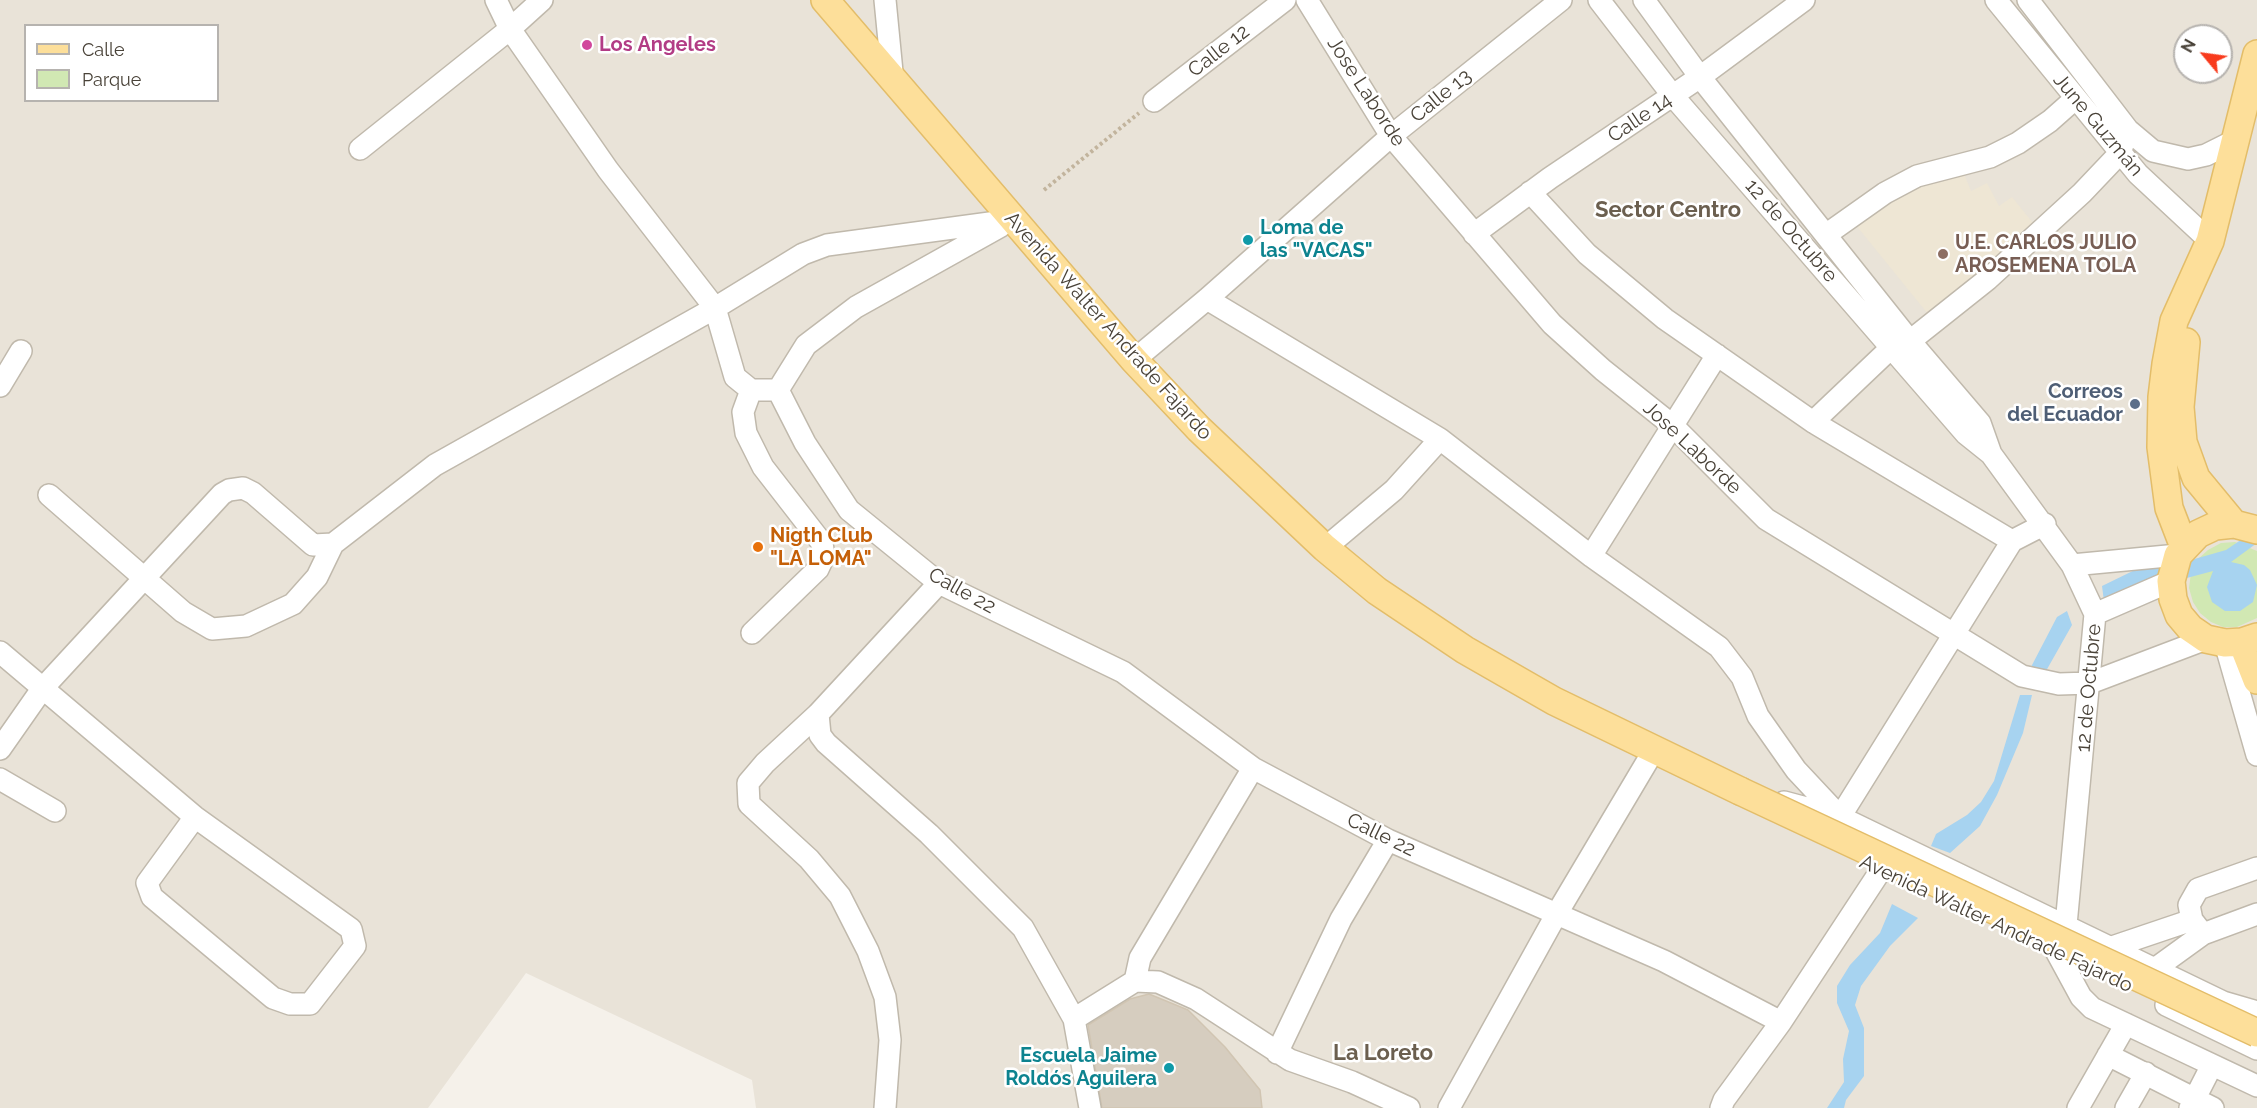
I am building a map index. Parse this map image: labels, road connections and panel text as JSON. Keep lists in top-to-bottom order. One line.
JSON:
{"streets":{"main road":["Avenida Walter Andrade Fajardo"],"street":["Calle 12","Jose Laborde","Calle 13","Calle 14","June Guzmán","12 de Octubre","Calle 22"]},"crossings":[["Jose Laborde","Calle 13"],["Jose Laborde","Calle 14"],["Jose Laborde","12 de Octubre"],["Calle 13","Avenida Walter Andrade Fajardo"],["Calle 14","12 de Octubre"],["12 de Octubre","Avenida Walter Andrade Fajardo"]],"districts":["Sector Centro","La Loreto"],"places":["Los Angeles","Loma de las \"VACAS\"","U.E. CARLOS JULIO AROSEMENA TOLA","Correos del Ecuador","Nigth Club \"LA LOMA\"","Escuela Jaime Roldós Aguilera"],"legend":["Calle","Parque"],"north":"top left"}
